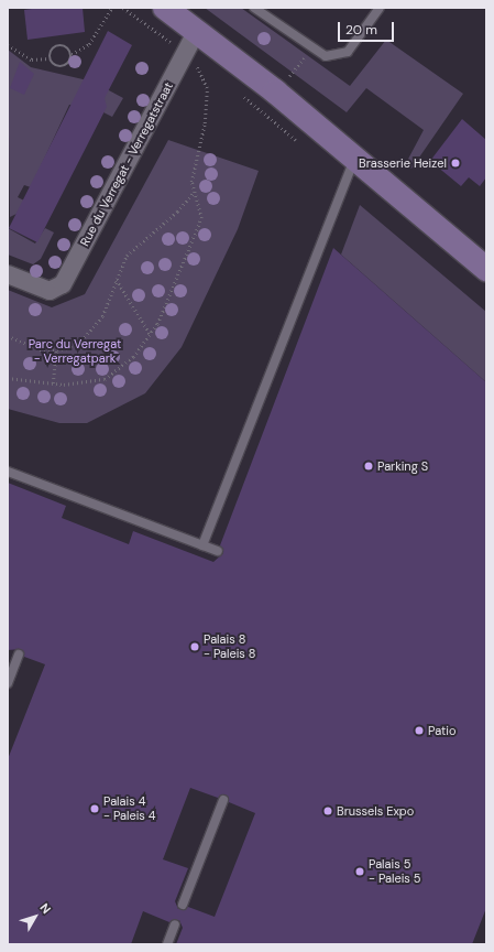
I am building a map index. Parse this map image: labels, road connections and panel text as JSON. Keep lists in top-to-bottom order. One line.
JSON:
{"streets":{"street":["Rue du Verregat - Verregatstraat"]},"parks":["Parc du Verregat - Verregatpark"],"places":["Brasserie Heizel","Parking S","Palais 8 - Paleis 8","Patio","Palais 4 - Paleis 4","Brussels Expo","Palais 5 - Paleis 5"],"scale_bar":"20 m","north":"top right"}
